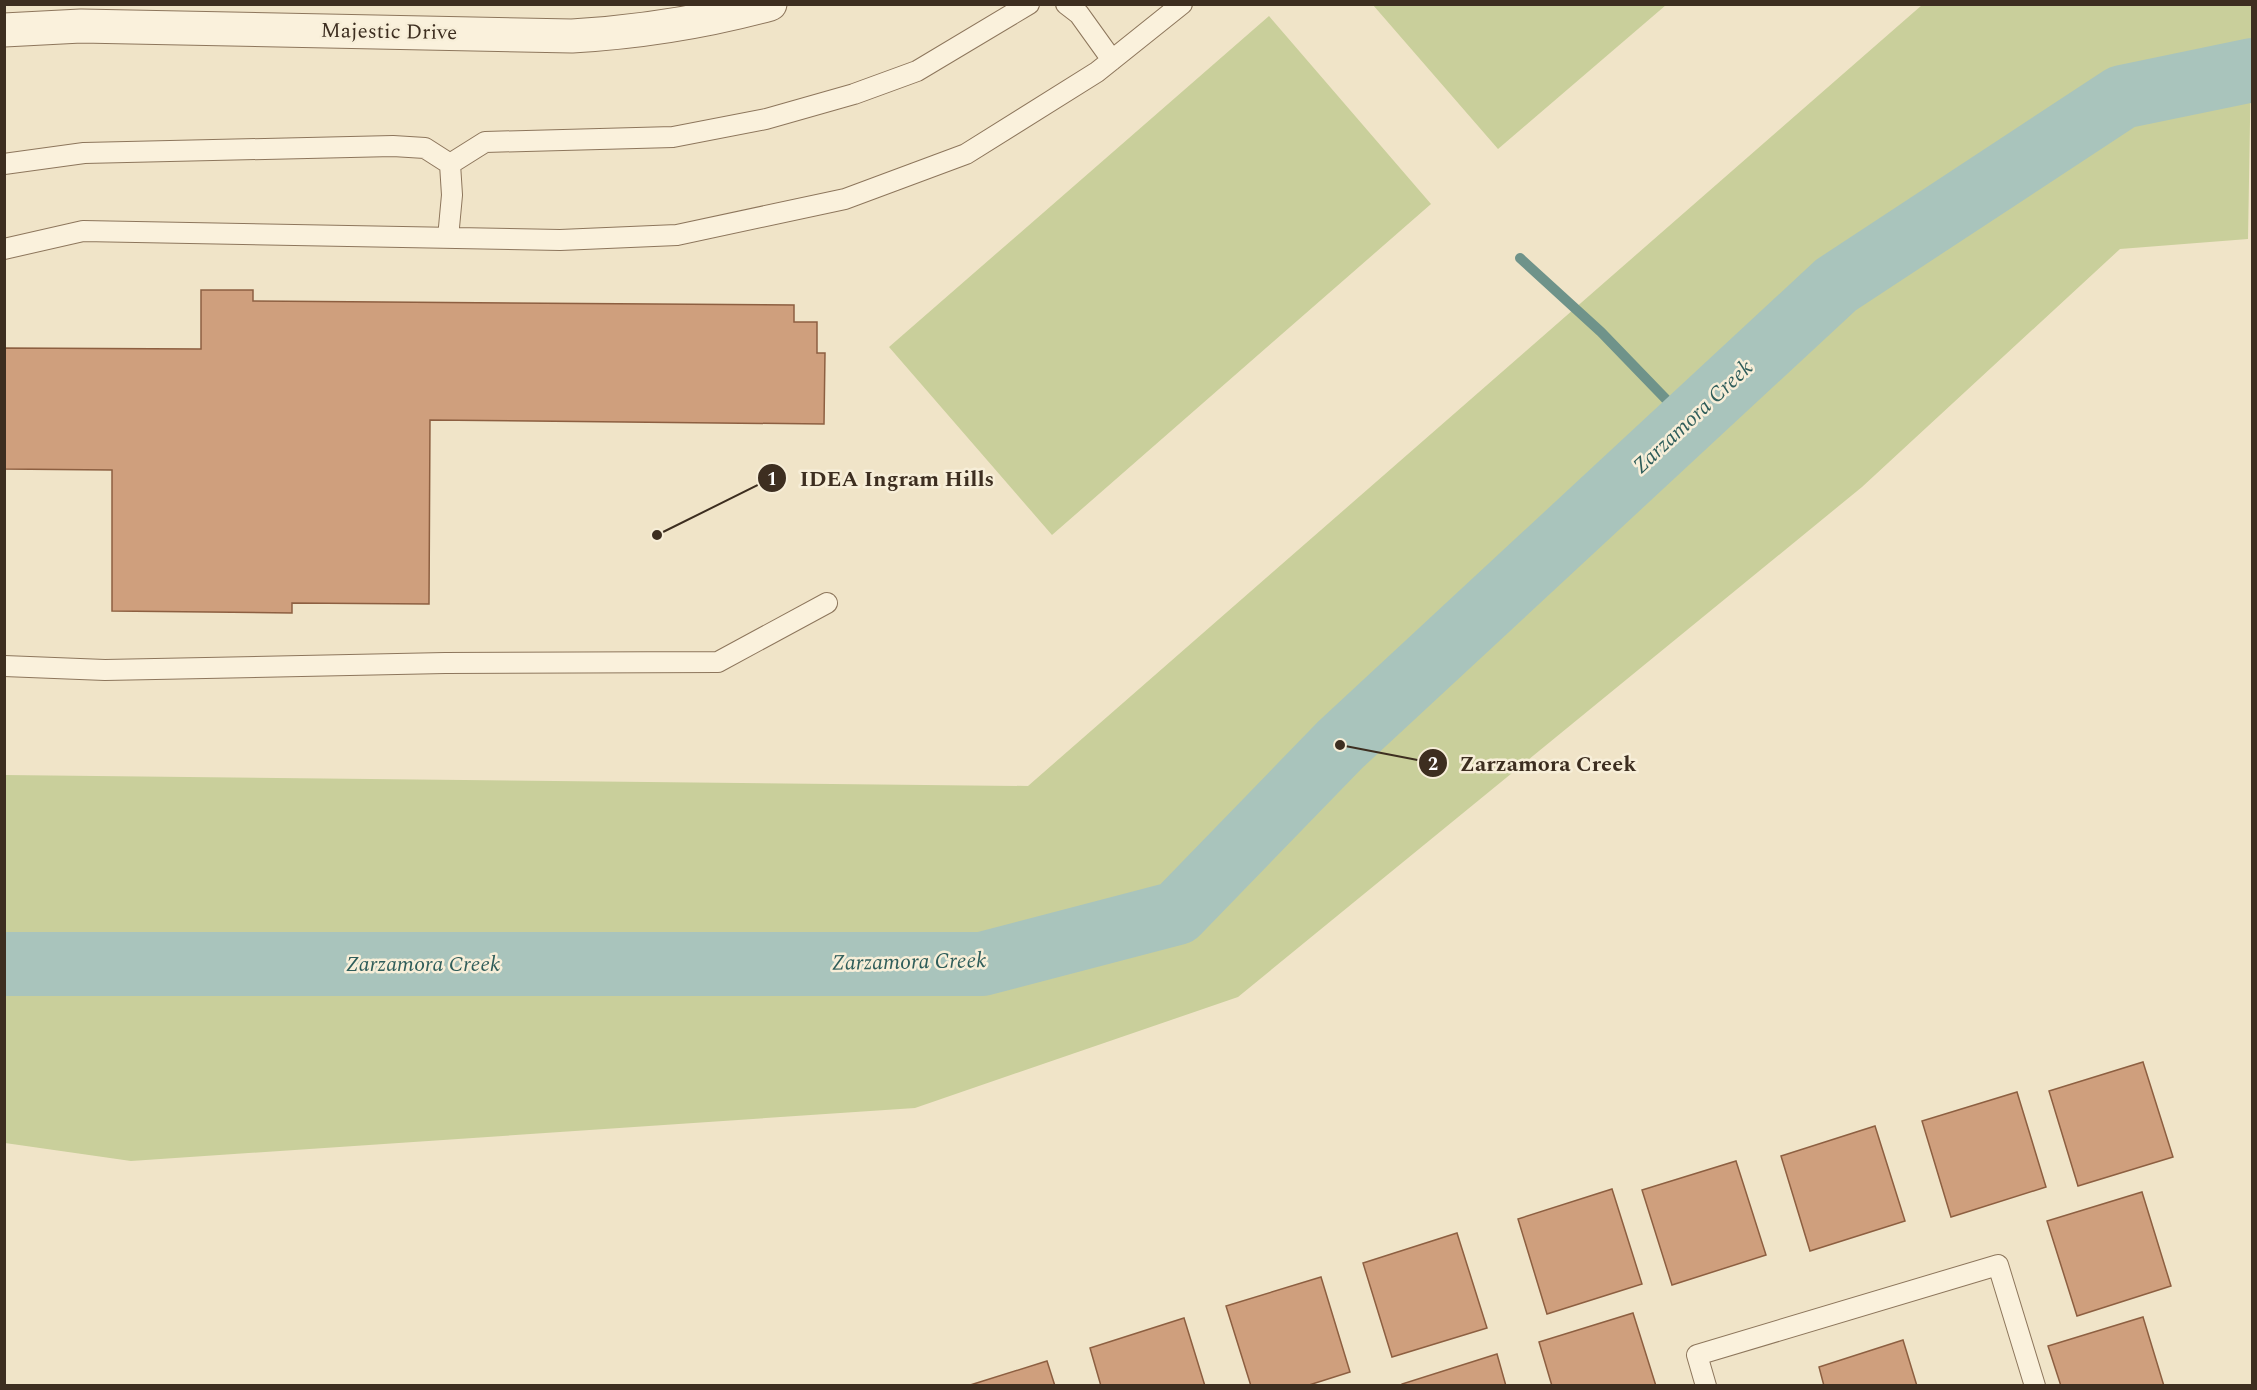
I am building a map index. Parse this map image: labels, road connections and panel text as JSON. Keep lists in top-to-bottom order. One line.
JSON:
{"streets":{"street":["Majestic Drive"]},"water":["Zarzamora Creek"],"places":["IDEA Ingram Hills","Zarzamora Creek"]}
